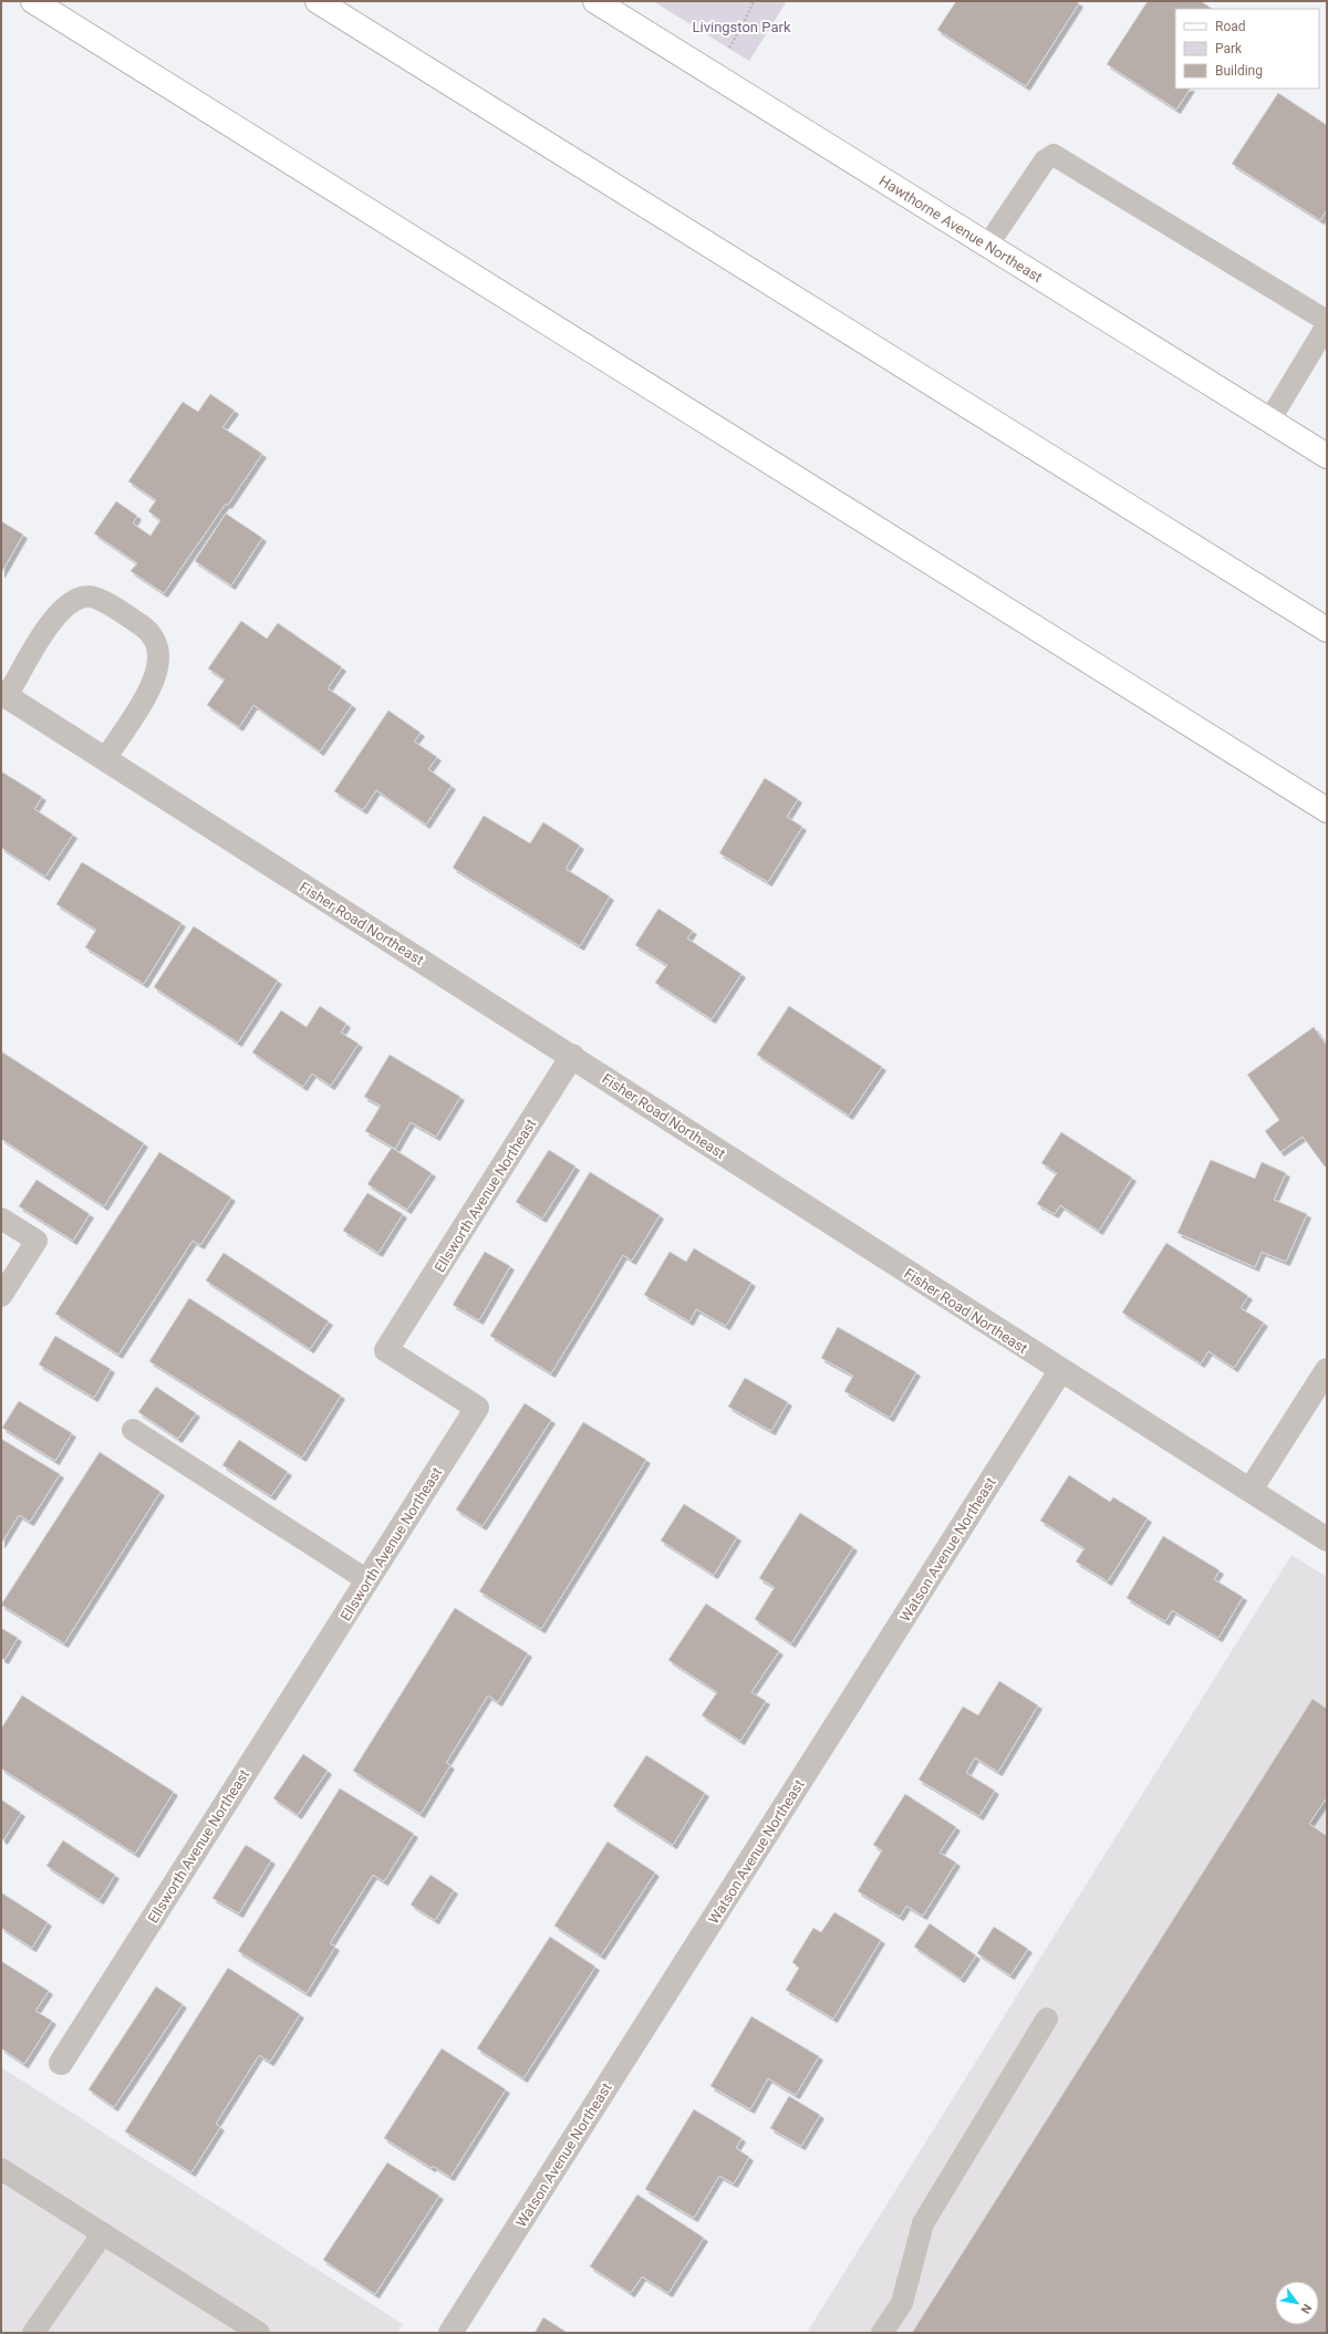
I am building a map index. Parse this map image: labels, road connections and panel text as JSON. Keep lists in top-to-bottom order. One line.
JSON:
{"streets":{"main road":["Hawthorne Avenue Northeast"],"street":["Fisher Road Northeast","Ellsworth Avenue Northeast","Watson Avenue Northeast"]},"crossings":[["Fisher Road Northeast","Ellsworth Avenue Northeast"],["Fisher Road Northeast","Watson Avenue Northeast"]],"parks":["Livingston Park"],"legend":["Road","Park","Building"],"north":"bottom right"}
